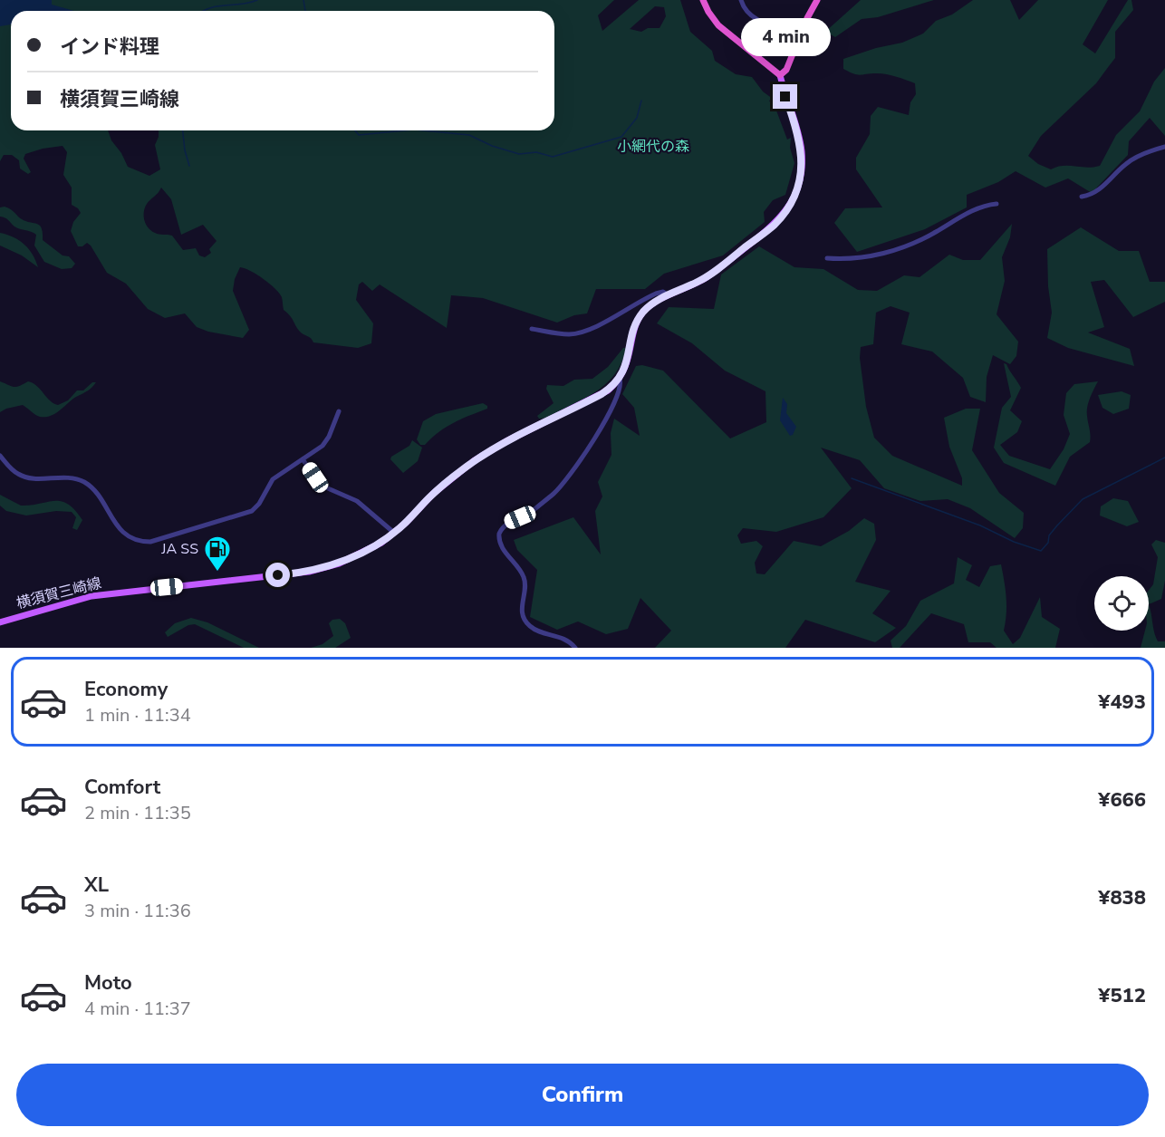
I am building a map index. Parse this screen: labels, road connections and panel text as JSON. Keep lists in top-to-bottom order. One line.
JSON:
{"streets":{"main road":["横須賀三崎線"]},"parks":["小網代の森"],"places":{"fuel station":["JA SS"]},"page":{"banner":["インド料理","横須賀三崎線"],"bubble":"4 min","list":[{"name":"Economy","note":"1 min · 11:34","value":"¥493"},{"name":"Comfort","note":"2 min · 11:35","value":"¥666"},{"name":"XL","note":"3 min · 11:36","value":"¥838"},{"name":"Moto","note":"4 min · 11:37","value":"¥512"}],"buttons":"Confirm"}}
